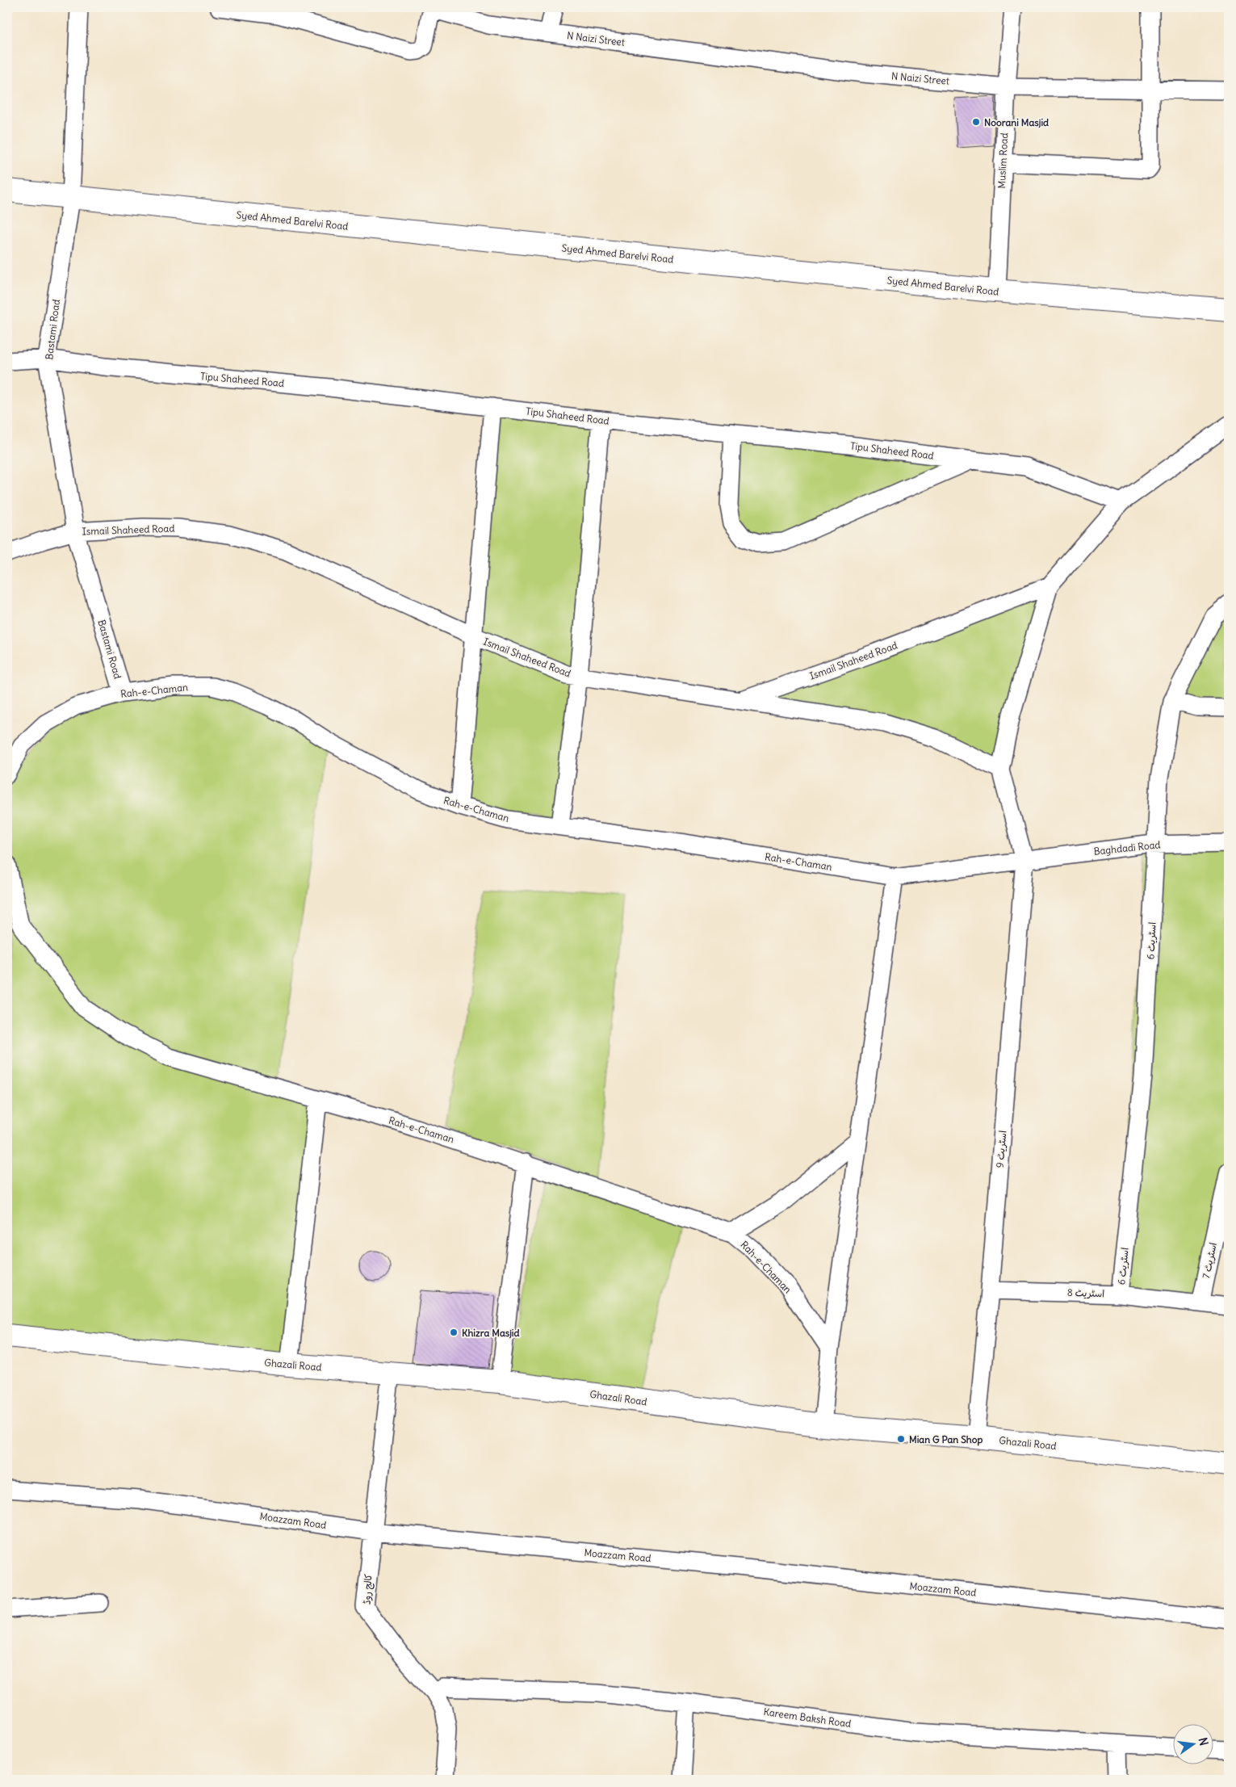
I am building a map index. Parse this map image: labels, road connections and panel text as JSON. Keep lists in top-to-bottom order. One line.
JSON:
{"streets":{"main road":["Syed Ahmed Barelvi Road","Ghazali Road"],"street":["N Naizi Street","Muslim Road","Bastami Road","Tipu Shaheed Road","Ismail Shaheed Road","Rah-e-Chaman","Baghdadi Road","اسٹریٹ 6","اسٹریٹ 9","اسٹریٹ 7","اسٹریٹ 8","Moazzam Road","کالج روڈ","Kareem Baksh Road"]},"crossings":[["N Naizi Street","Muslim Road"],["Muslim Road","Syed Ahmed Barelvi Road"],["Syed Ahmed Barelvi Road","Bastami Road"],["Bastami Road","Tipu Shaheed Road"],["Bastami Road","Ismail Shaheed Road"],["Bastami Road","Rah-e-Chaman"],["Rah-e-Chaman","Baghdadi Road"],["Rah-e-Chaman","اسٹریٹ 9"],["Baghdadi Road","اسٹریٹ 6"],["Baghdadi Road","اسٹریٹ 9"],["اسٹریٹ 6","اسٹریٹ 8"],["اسٹریٹ 9","اسٹریٹ 8"],["اسٹریٹ 9","Ghazali Road"],["اسٹریٹ 7","اسٹریٹ 8"],["Ghazali Road","کالج روڈ"],["Moazzam Road","کالج روڈ"],["کالج روڈ","Kareem Baksh Road"]],"places":["Noorani Masjid","Khizra Masjid","Mian G Pan Shop"],"north":"right"}
